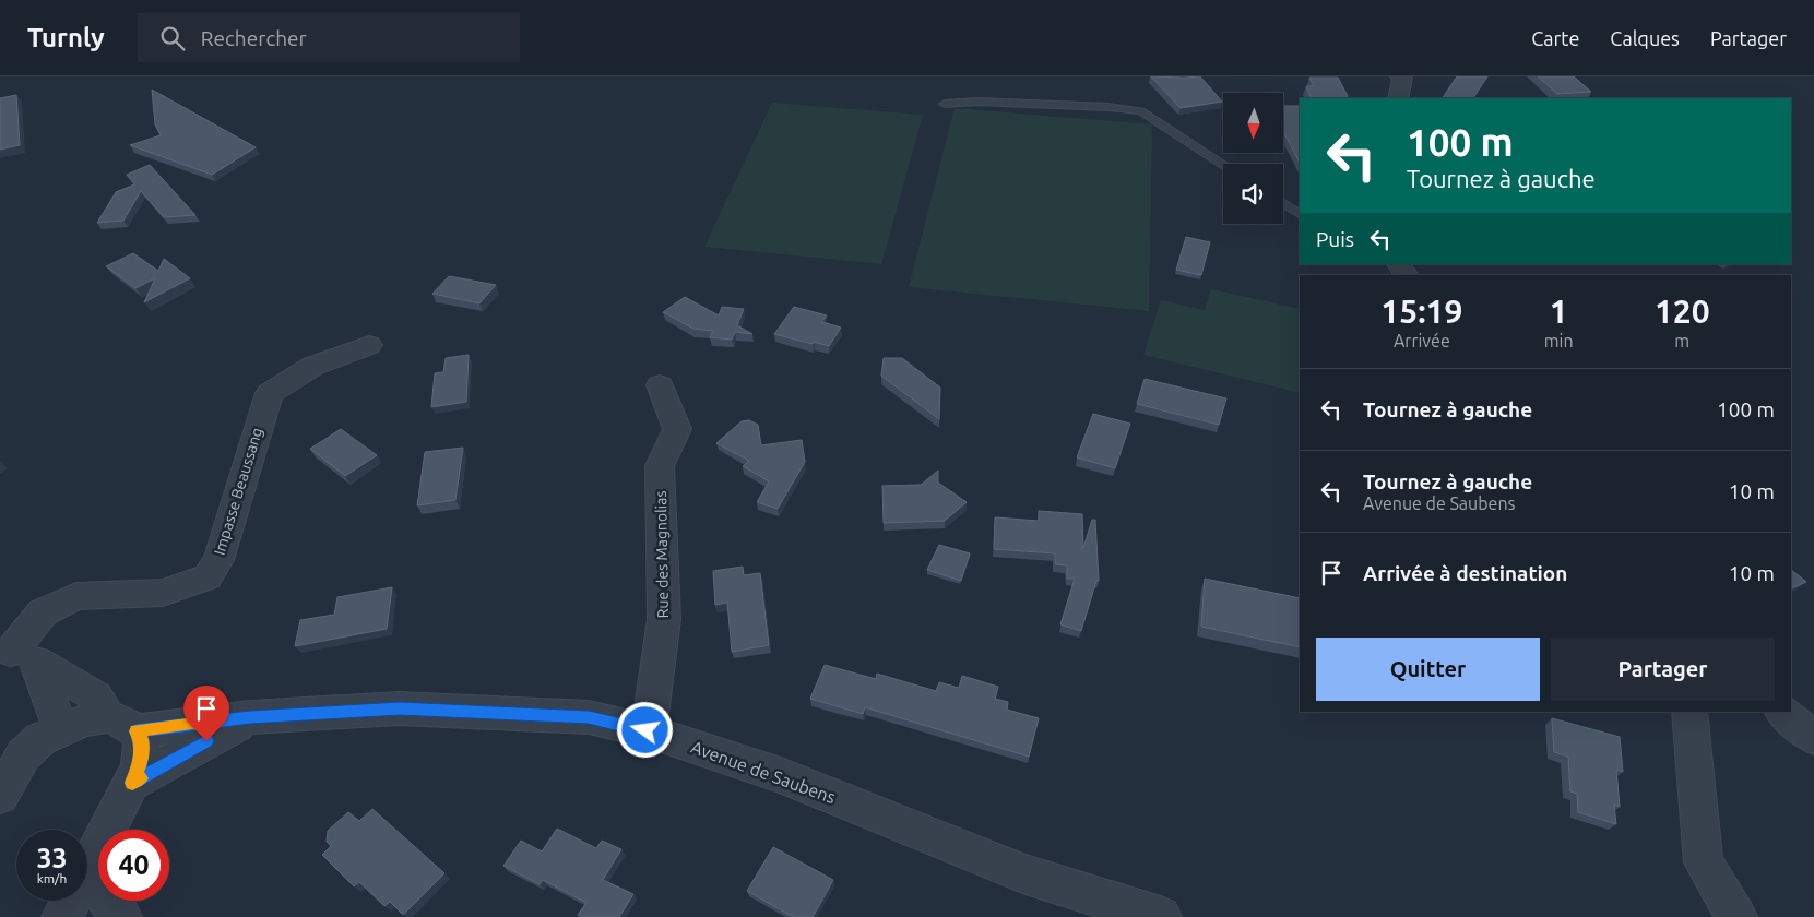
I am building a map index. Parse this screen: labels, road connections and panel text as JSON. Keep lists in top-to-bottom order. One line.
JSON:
{"streets":{"street":["Impasse Beaussang","Rue des Magnolias","Avenue de Saubens"]},"crossings":[["Rue des Magnolias","Avenue de Saubens"]],"north":"bottom","page":{"header":"Turnly","search":"Rechercher","nav":["Carte","Calques","Partager"],"turn":["100 m","Tournez à gauche"],"then":"Puis","eta":["15:19","Arrivée","1","min","120","m"],"list":[{"name":"Tournez à gauche","value":"100 m"},{"name":"Tournez à gauche","note":"Avenue de Saubens","value":"10 m"},{"name":"Arrivée à destination","value":"10 m"}],"buttons":["Quitter","Partager"],"speed":"33 km/h","limit":"40"}}
